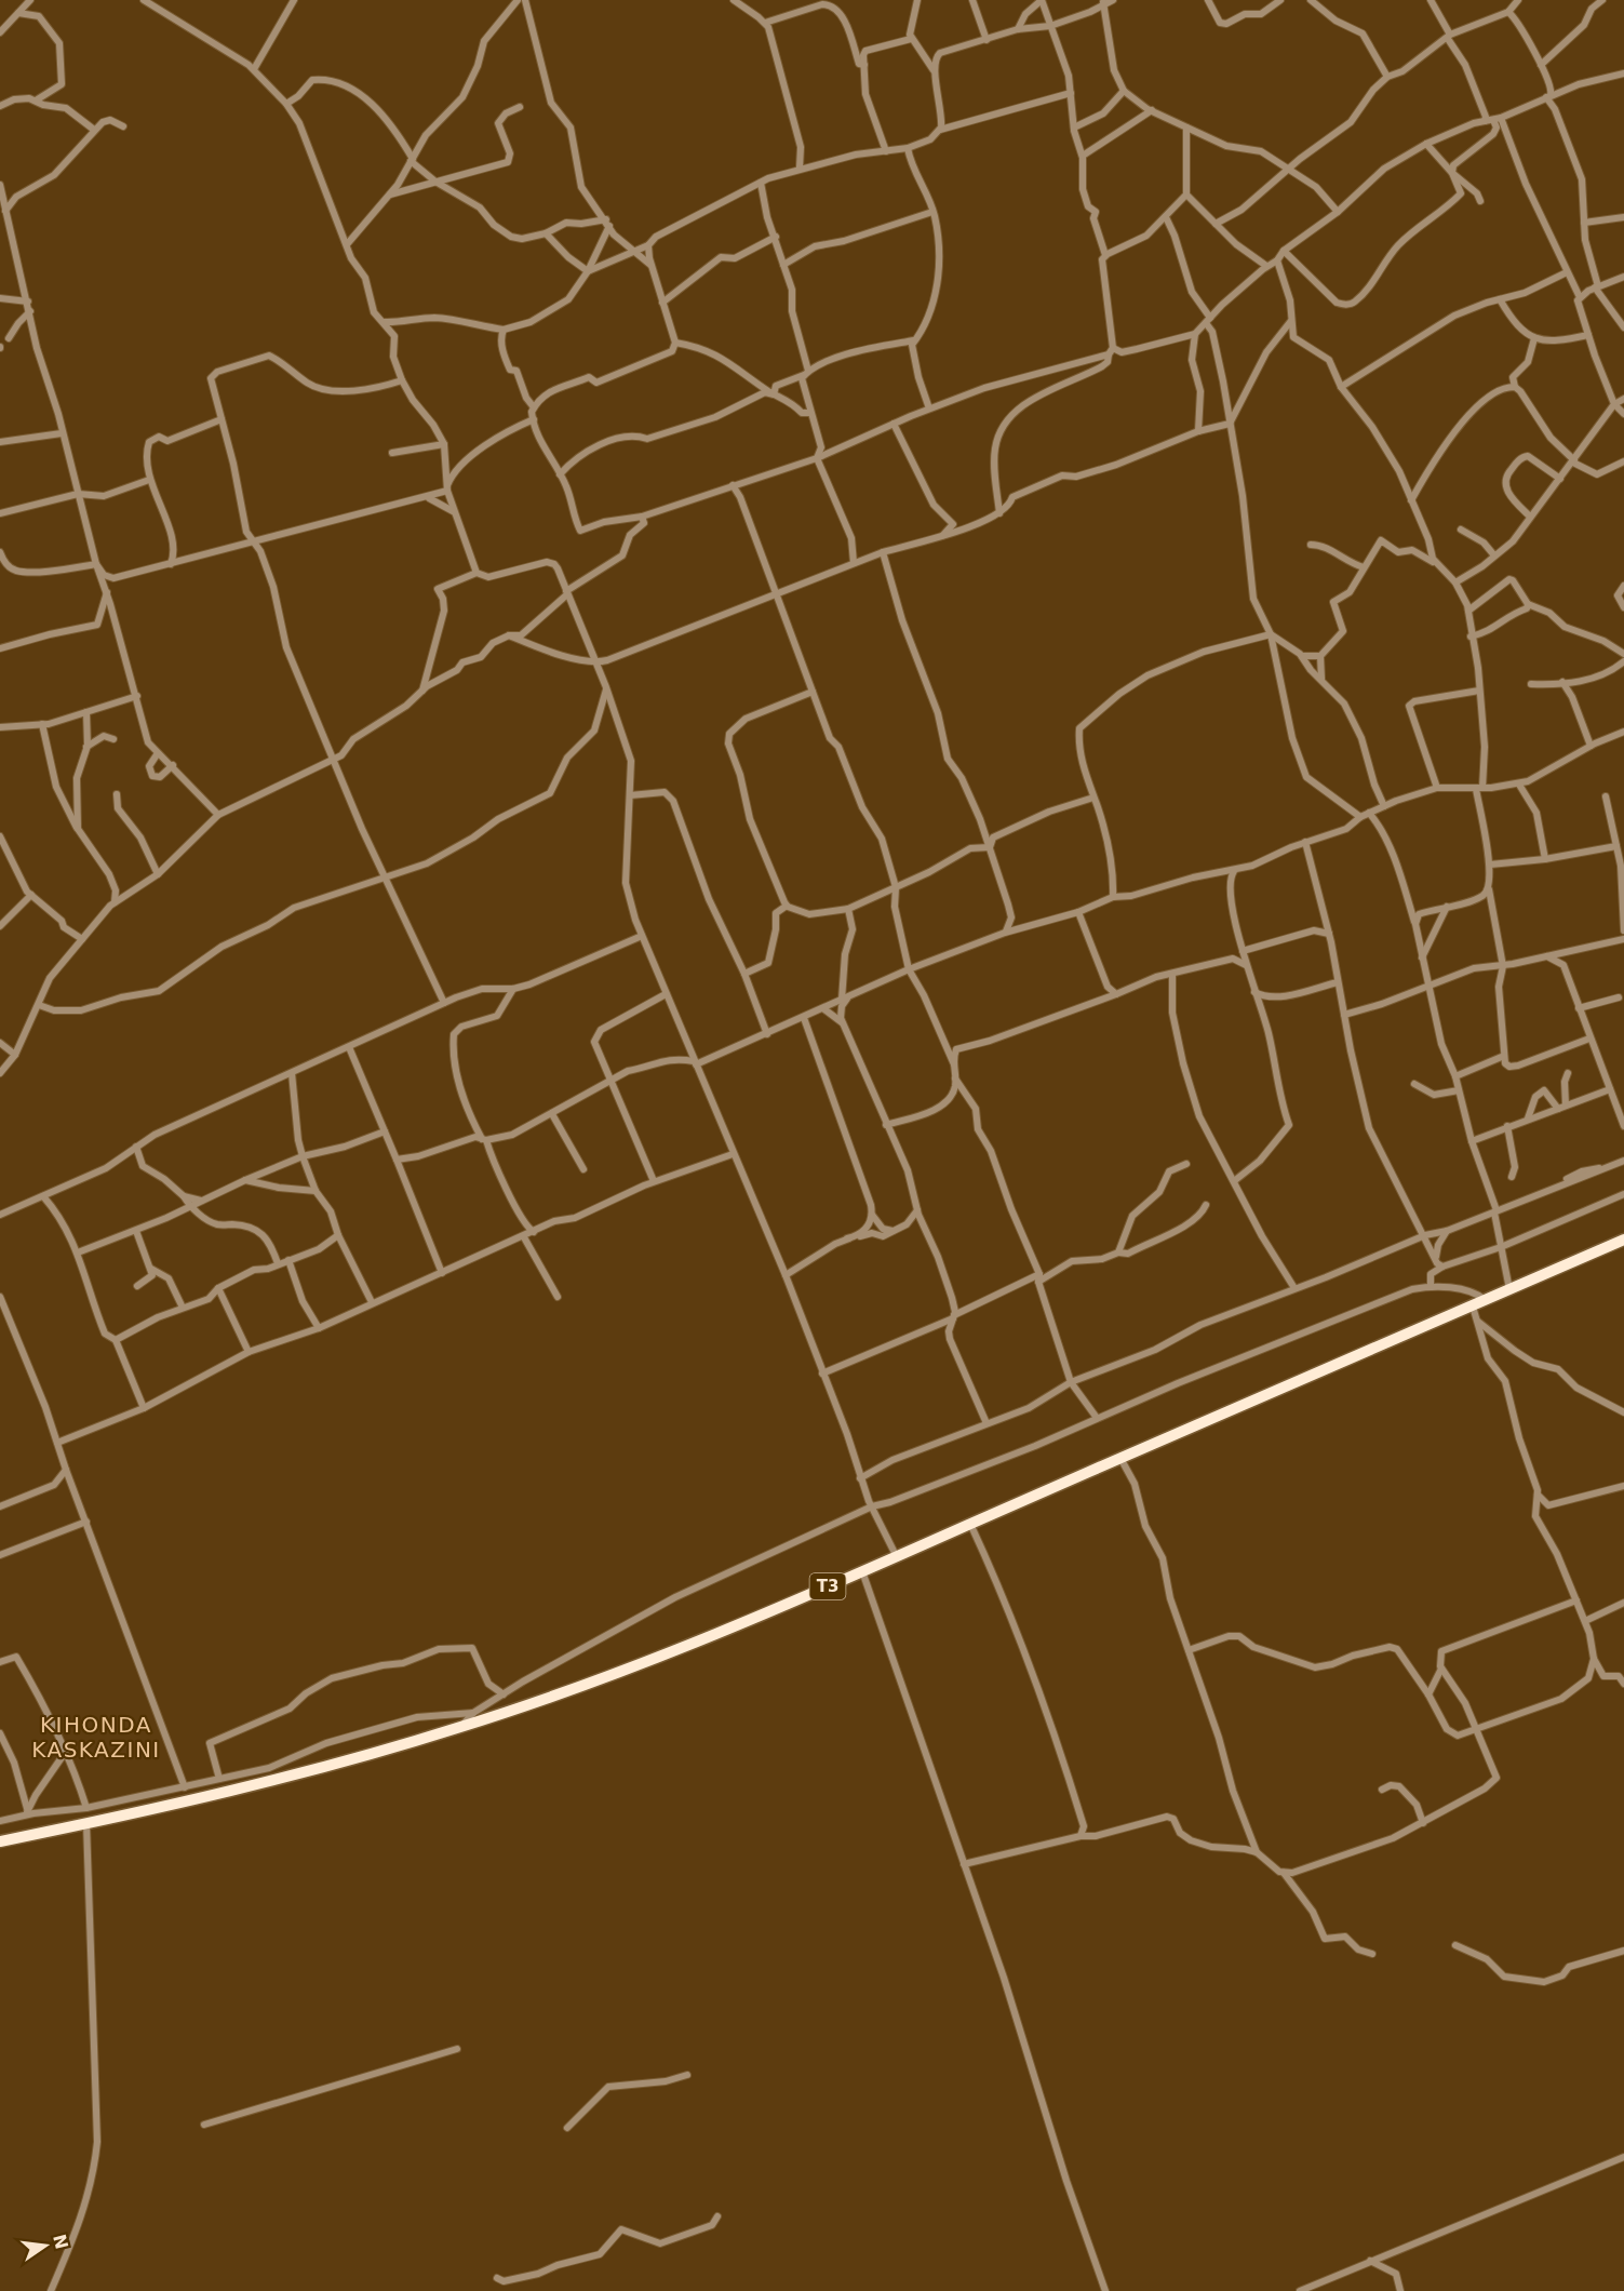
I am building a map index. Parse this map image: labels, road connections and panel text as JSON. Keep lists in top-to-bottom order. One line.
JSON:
{"streets":{"highway":["T3"]},"districts":["KIHONDA KASKAZINI"],"north":"right"}
